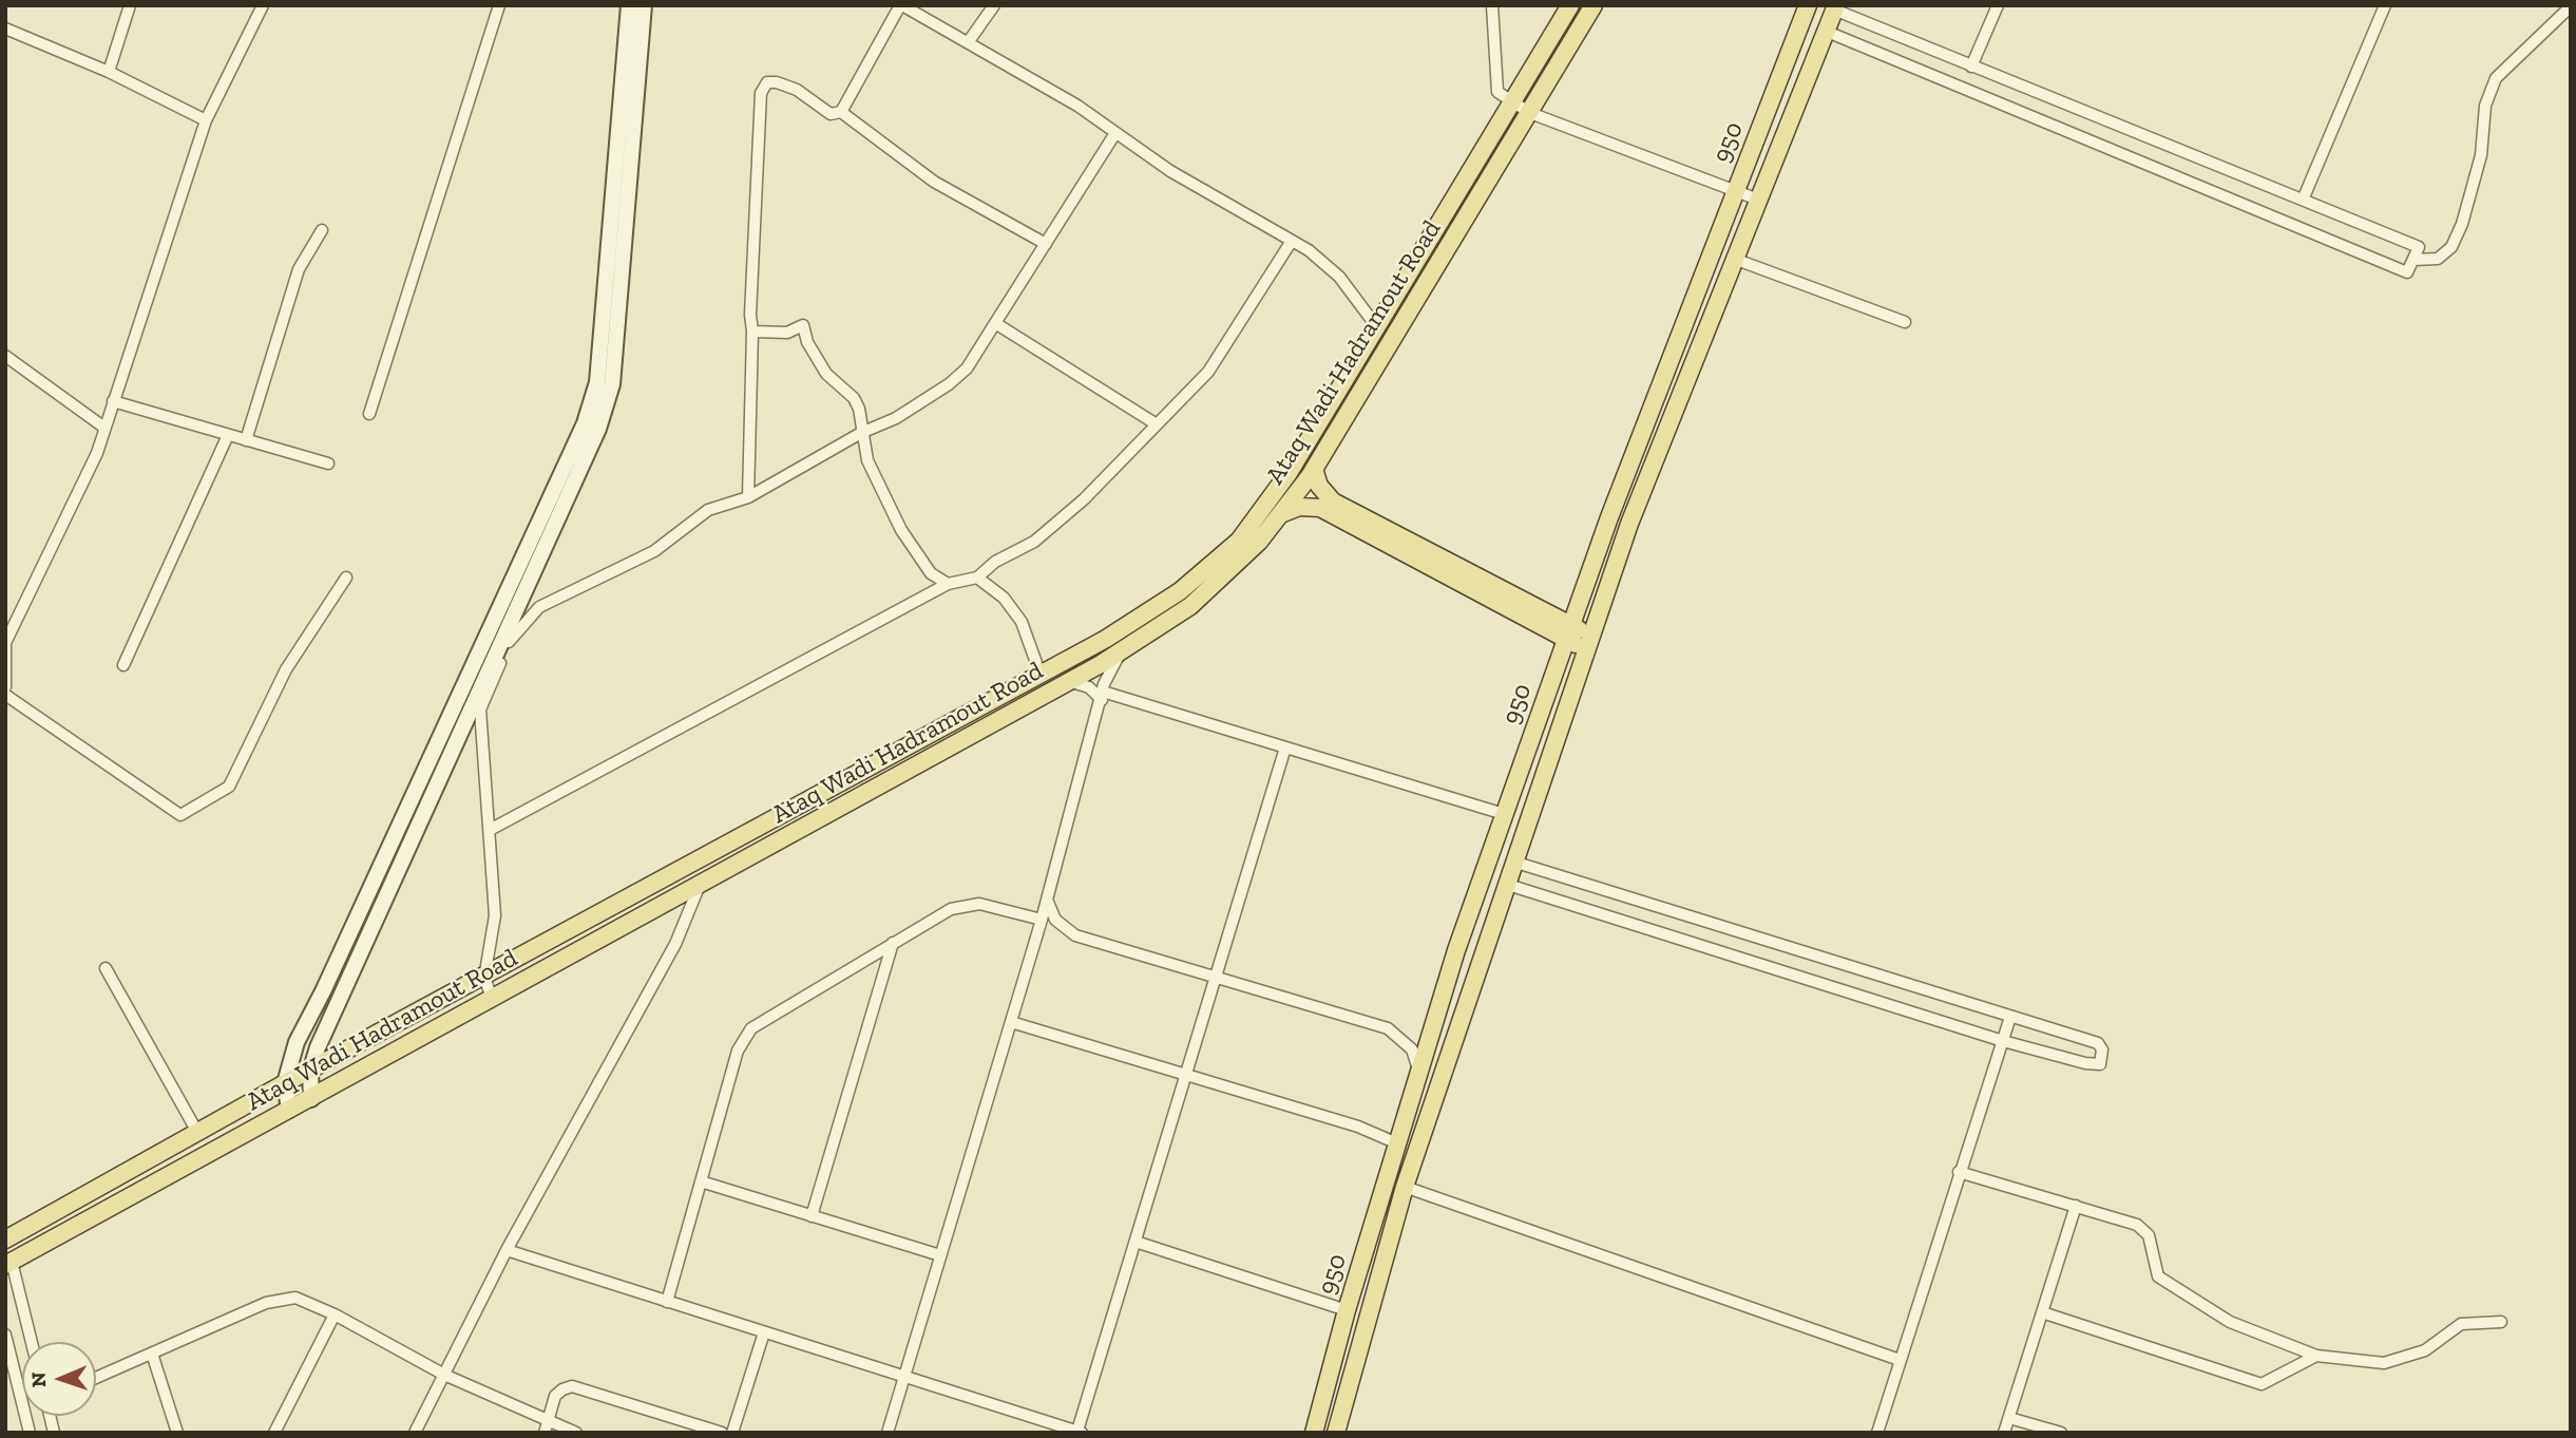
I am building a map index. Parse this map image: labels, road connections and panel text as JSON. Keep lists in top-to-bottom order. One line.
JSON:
{"streets":{"main road":["950","Ataq Wadi Hadramout Road"]},"north":"left"}
